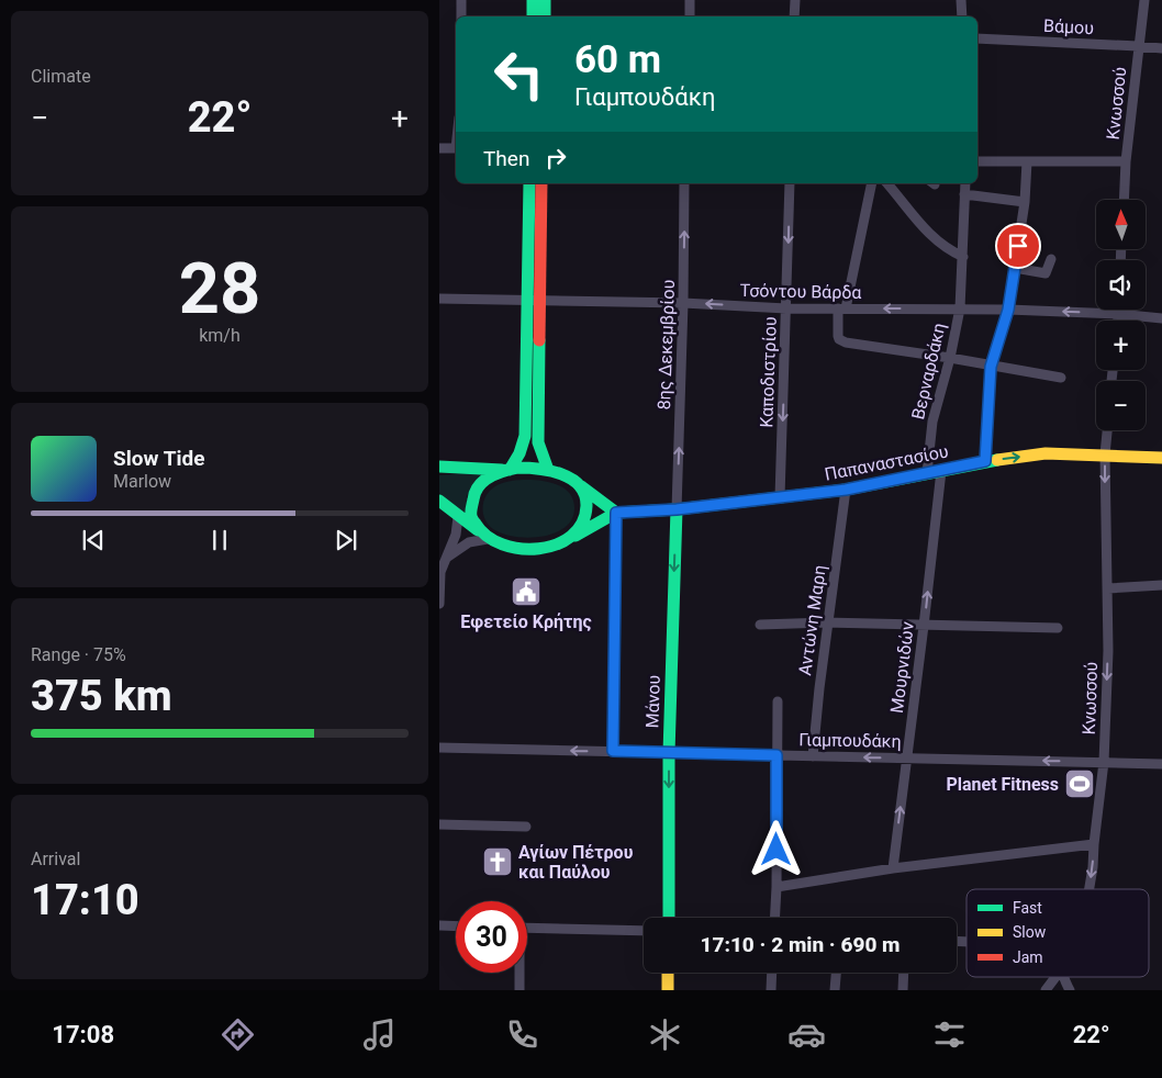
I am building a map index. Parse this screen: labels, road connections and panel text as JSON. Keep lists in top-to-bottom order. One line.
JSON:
{"streets":{"street":["Βάμου","Κνωσσού","Τσόντου Βάρδα","8ης Δεκεμβρίου","Βερναρδάκη","Καποδιστρίου","Παπαναστασίου","Αντώνη Μαρη","Μουρνιδών","Μάνου","Γιαμπουδάκη"]},"crossings":[["Βάμου","Κνωσσού"],["Κνωσσού","Παπαναστασίου"],["Κνωσσού","Γιαμπουδάκη"],["Τσόντου Βάρδα","8ης Δεκεμβρίου"],["Τσόντου Βάρδα","Βερναρδάκη"],["Τσόντου Βάρδα","Καποδιστρίου"],["8ης Δεκεμβρίου","Παπαναστασίου"],["8ης Δεκεμβρίου","Μάνου"],["Βερναρδάκη","Παπαναστασίου"],["Καποδιστρίου","Παπαναστασίου"],["Παπαναστασίου","Αντώνη Μαρη"],["Παπαναστασίου","Μουρνιδών"],["Παπαναστασίου","Μάνου"],["Αντώνη Μαρη","Γιαμπουδάκη"],["Μουρνιδών","Γιαμπουδάκη"],["Μάνου","Γιαμπουδάκη"]],"one_way":["Κνωσσού","Τσόντου Βάρδα","8ης Δεκεμβρίου","Μουρνιδών","Γιαμπουδάκη"],"places":{"public building":["Εφετείο Κρήτης"],"sports":["Planet Fitness"],"church":["Αγίων Πέτρου και Παύλου"]},"legend":["Fast","Slow","Jam"],"north":"top","page":{"tile":["Climate",["28","km/h"],["Range · 75%","375 km"],["Arrival","17:10"]],"turn":["60 m","Γιαμπουδάκη"],"heat":["−","22°","+"],"then":"Then","map_buttons":["+","−"],"song":["Slow Tide","Marlow"],"limit":"30","trip":"17:10 · 2 min · 690 m","tabs":["17:08","22°"]}}
